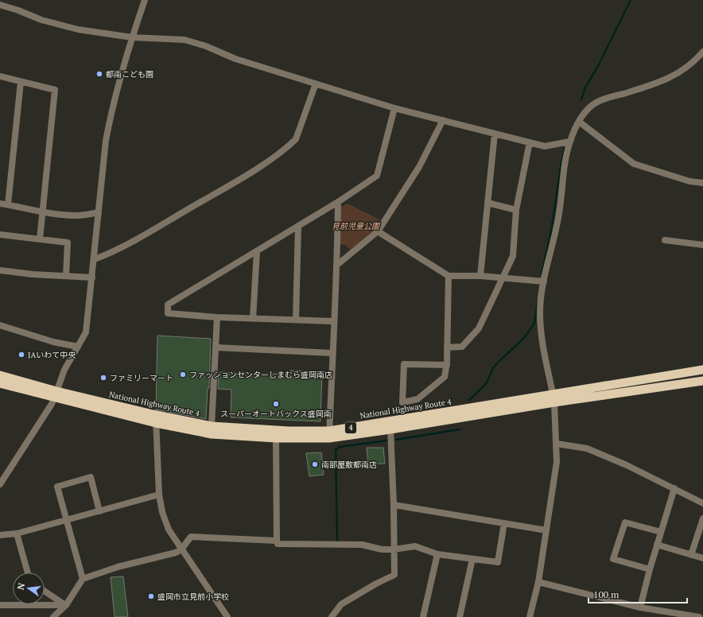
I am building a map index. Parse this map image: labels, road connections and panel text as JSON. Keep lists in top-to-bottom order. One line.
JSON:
{"streets":{"highway":["National Highway Route 4","4"]},"parks":["見前児童公園"],"places":["都南こども園","JAいわて中央","ファッションセンターしまむら盛岡南店","ファミリーマート","スーパーオートバックス盛岡南","南部屋敷都南店","盛岡市立見前小学校"],"scale_bar":"100 m","north":"left"}
